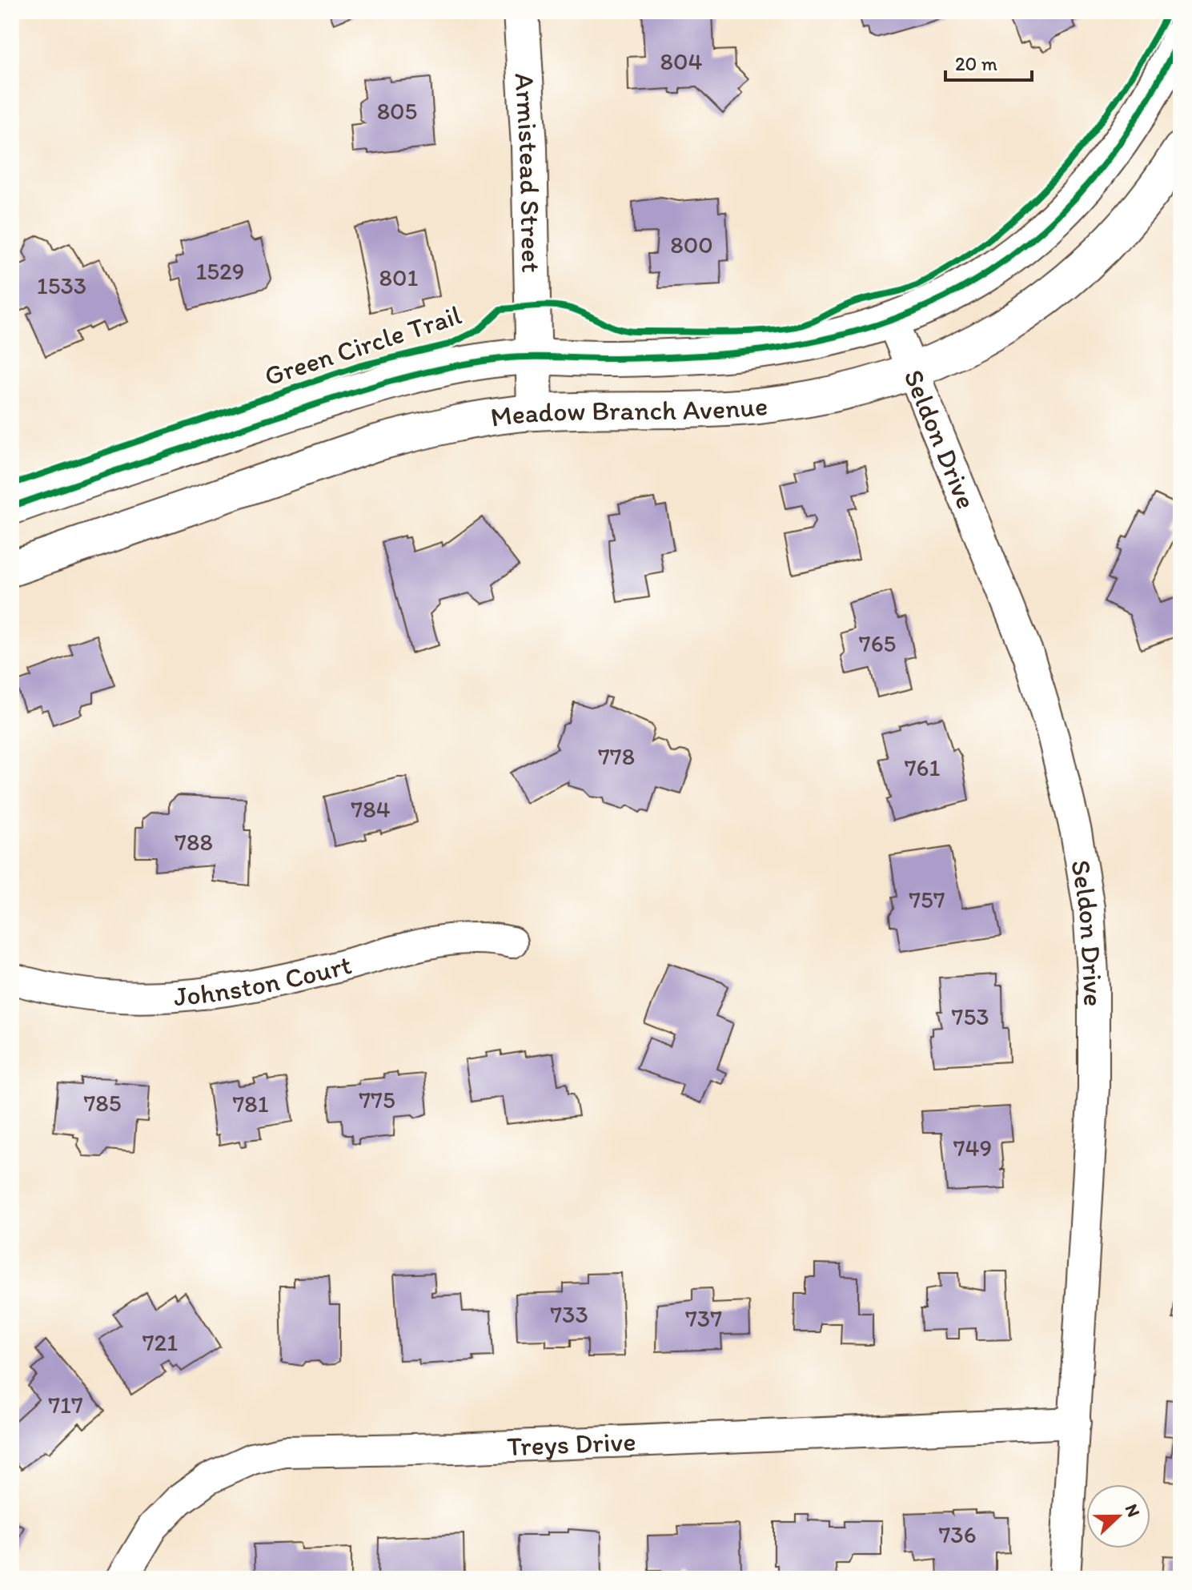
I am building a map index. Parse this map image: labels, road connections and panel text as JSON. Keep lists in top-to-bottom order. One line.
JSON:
{"streets":{"main road":["Armistead Street","Meadow Branch Avenue"],"street":["Seldon Drive","Johnston Court","Treys Drive"],"cycle path":["Green Circle Trail"]},"crossings":[["Armistead Street","Meadow Branch Avenue"],["Meadow Branch Avenue","Seldon Drive"],["Seldon Drive","Treys Drive"]],"house_numbers":["804","805","800","1529","801","1533","765","778","761","784","788","757","753","775","785","781","749","733","737","721","717","736"],"scale_bar":"20 m","north":"right"}
